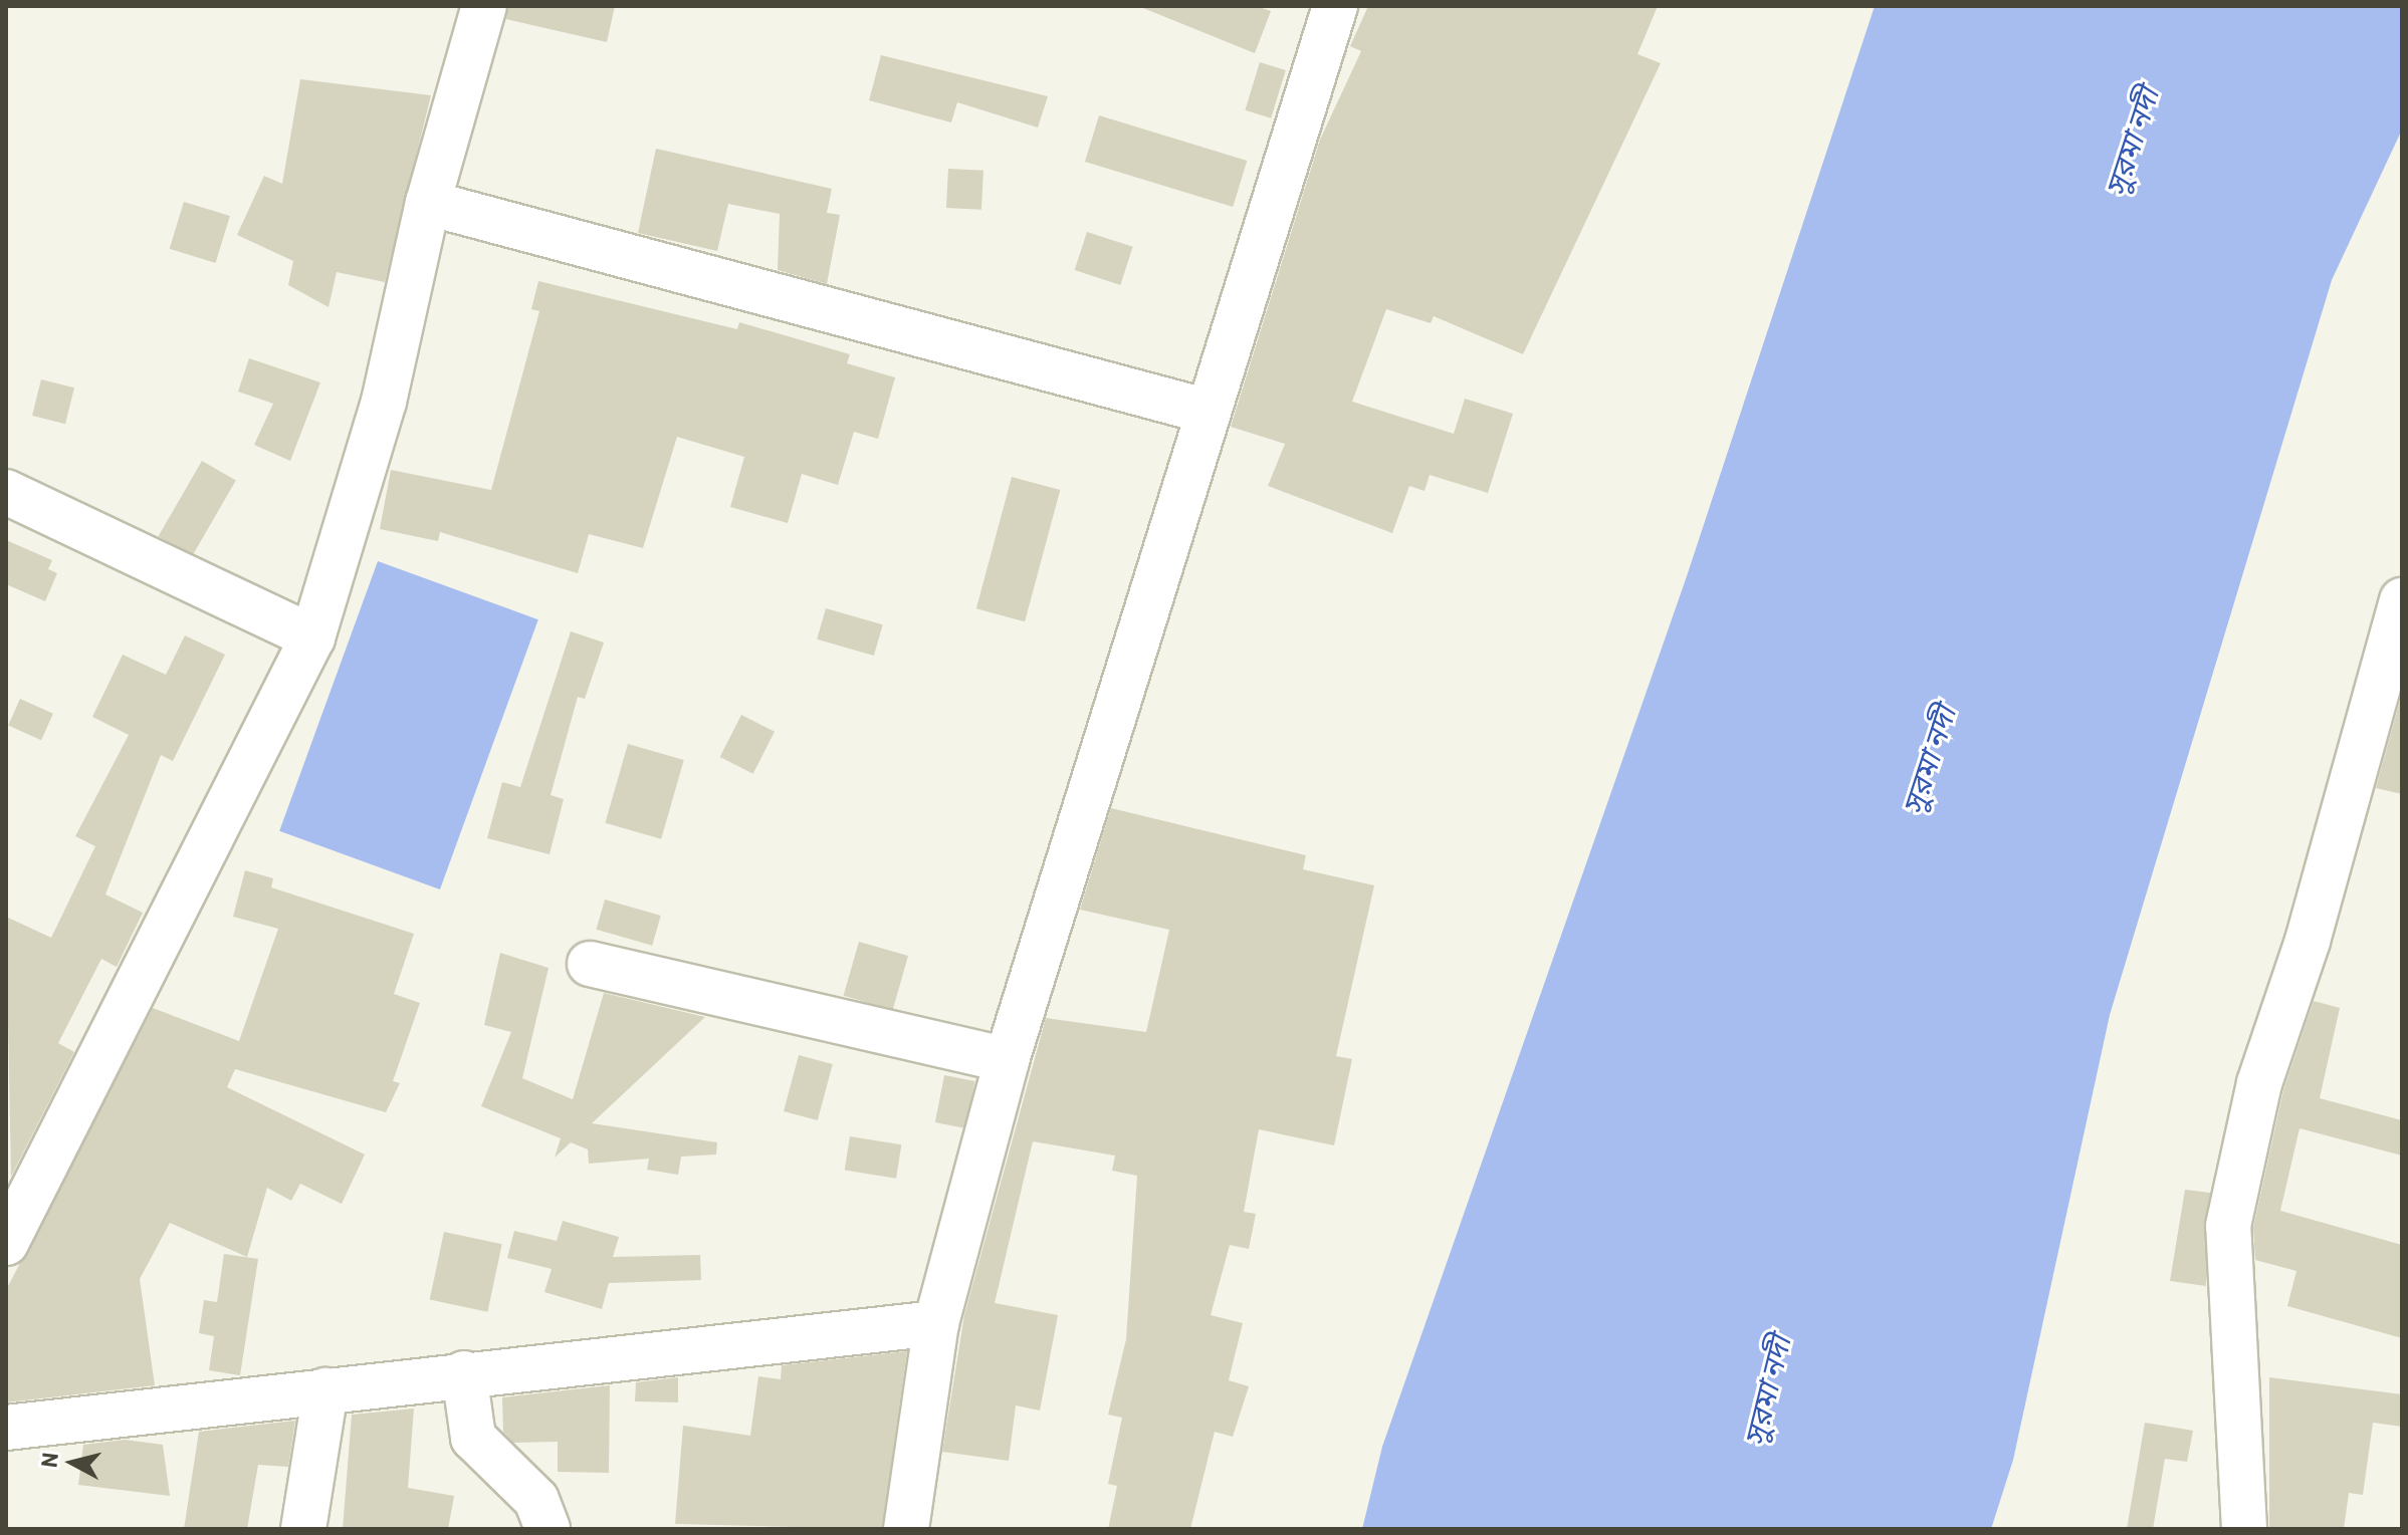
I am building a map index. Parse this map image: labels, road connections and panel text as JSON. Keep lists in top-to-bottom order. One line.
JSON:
{"water":["সুরমা নদী"],"north":"left"}
